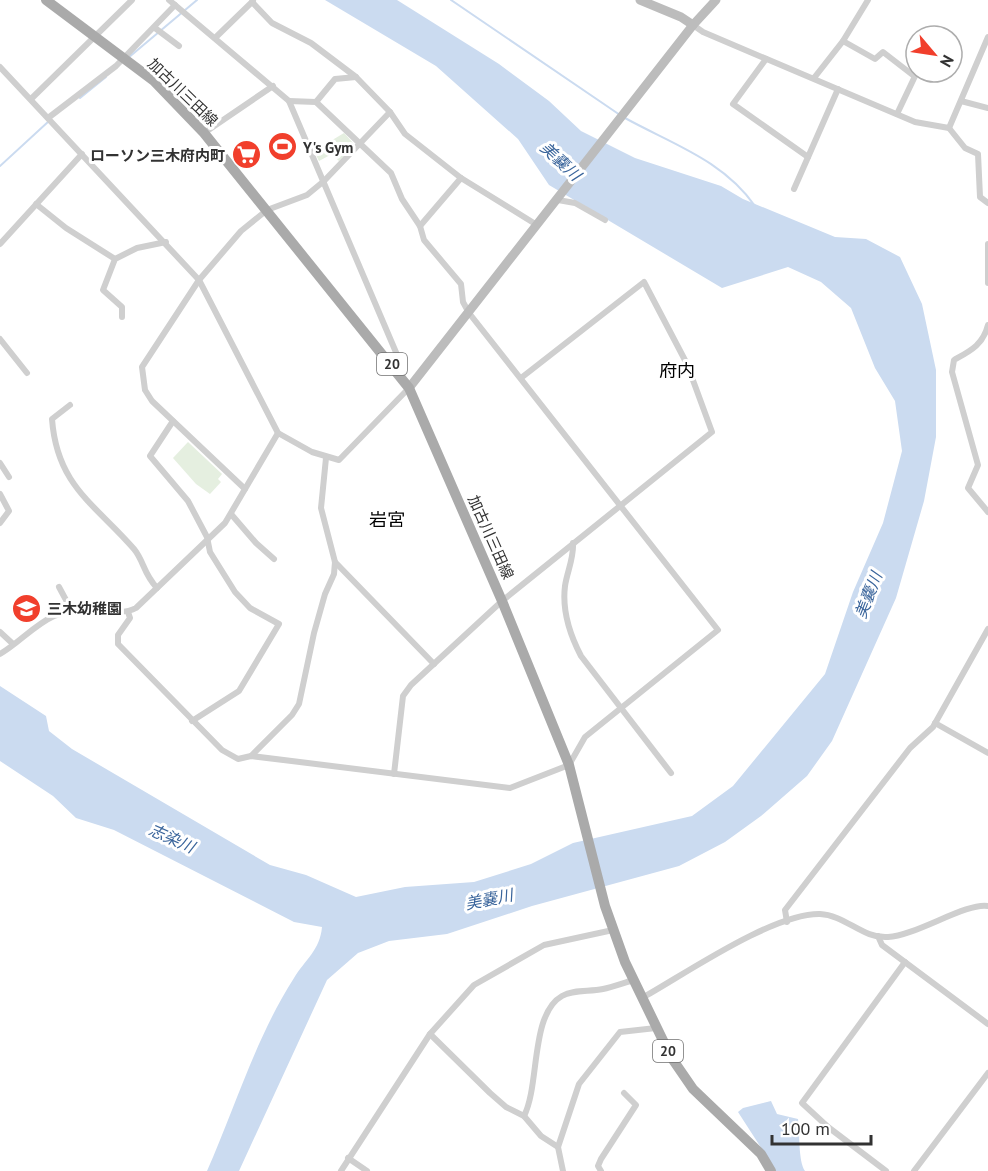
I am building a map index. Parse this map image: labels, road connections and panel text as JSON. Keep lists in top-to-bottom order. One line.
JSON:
{"streets":{"main road":["加古川三田線","20"]},"districts":["府内","岩宮"],"water":["美嚢川","志染川"],"places":{"sports":["Y's Gym"],"supermarket":["ローソン三木府内町"],"school or university":["三木幼稚園"]},"scale_bar":"100 m","north":"bottom right"}
